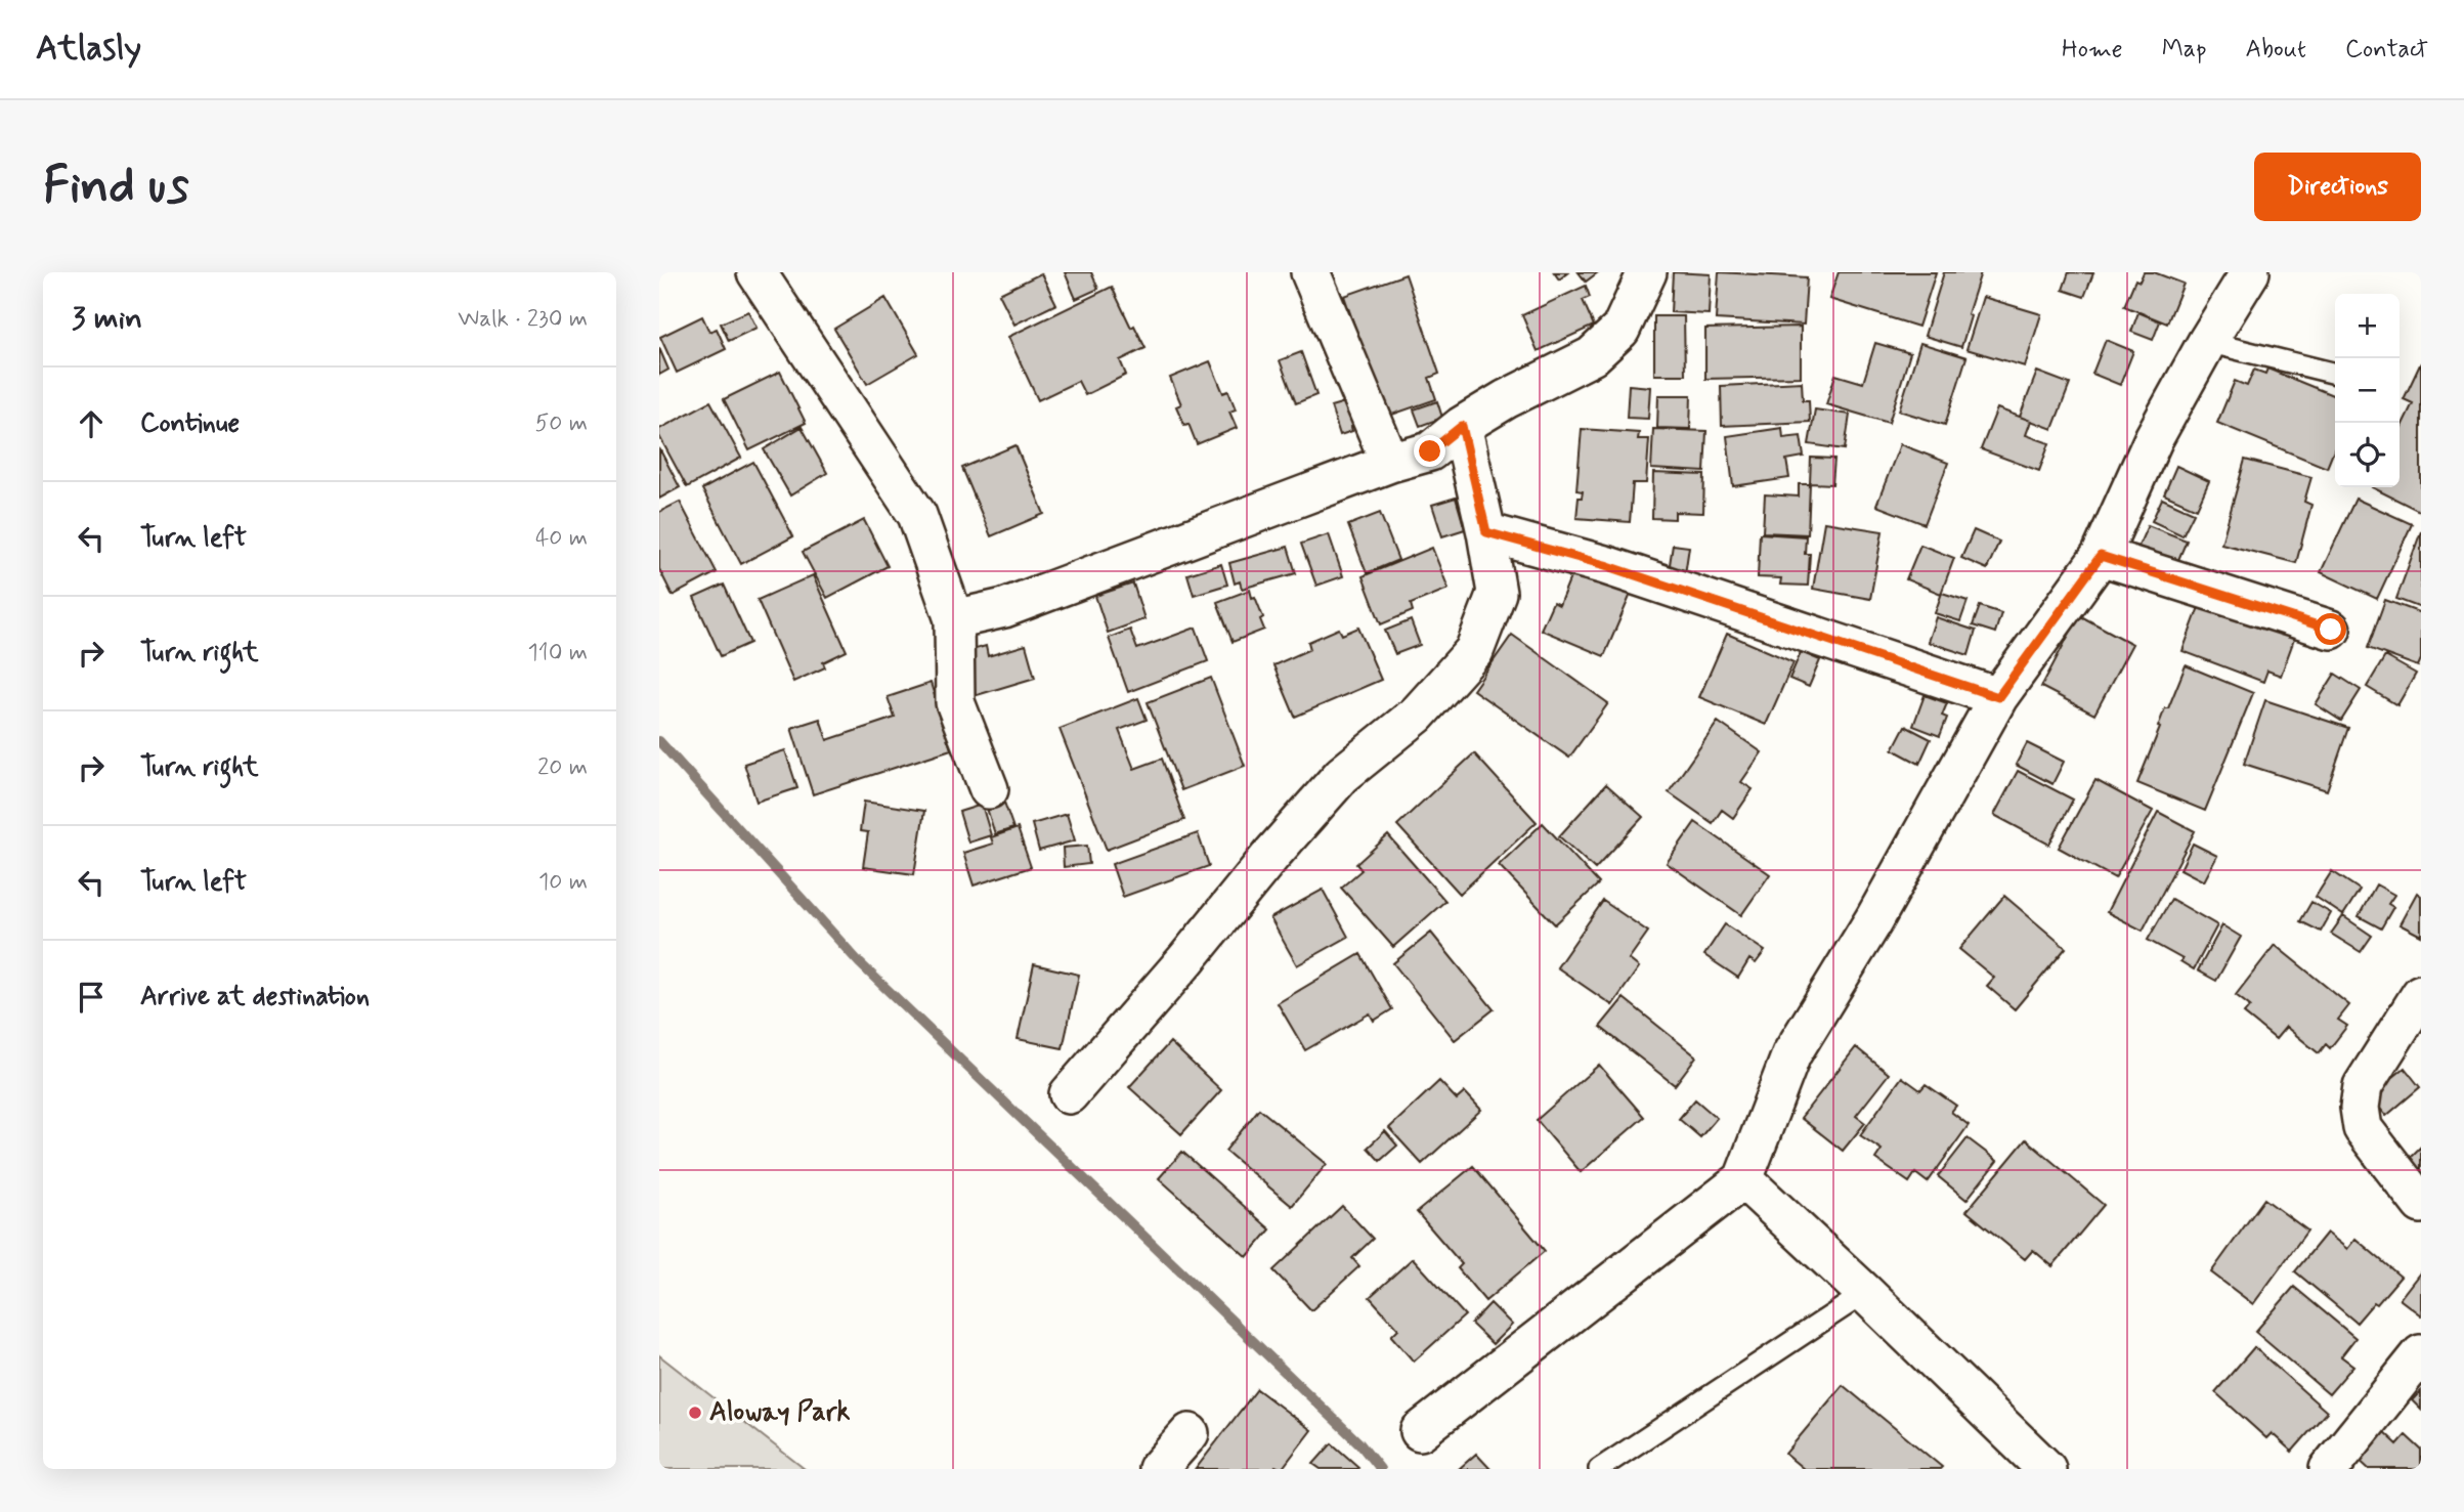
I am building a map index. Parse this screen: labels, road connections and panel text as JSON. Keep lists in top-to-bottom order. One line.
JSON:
{"places":["Aloway Park"],"page":{"header":"Atlasly","nav":["Home","Map","About","Contact"],"buttons":"Directions","title":"Find us","heading":["3 min","Walk · 230 m"],"map_buttons":["+","−"],"list":[["Continue","50 m"],["Turn left","40 m"],["Turn right","110 m"],["Turn right","20 m"],["Turn left","10 m"],"Arrive at destination"]}}
